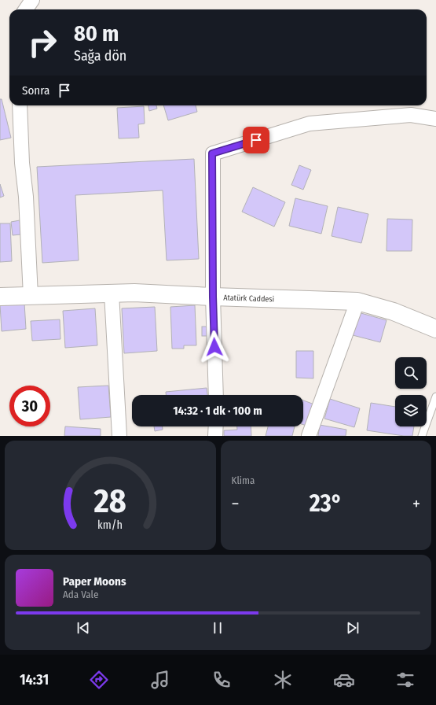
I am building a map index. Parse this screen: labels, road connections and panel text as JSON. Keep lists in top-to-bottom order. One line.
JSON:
{"streets":{"main road":["Atatürk Caddesi"]},"page":{"turn":["80 m","Sağa dön"],"then":"Sonra","limit":"30","trip":"14:32 · 1 dk · 100 m","tile":"Klima","heat":["−","23°","+"],"song":["Paper Moons","Ada Vale"],"tabs":"14:31","gauge":["28","km/h"]}}
